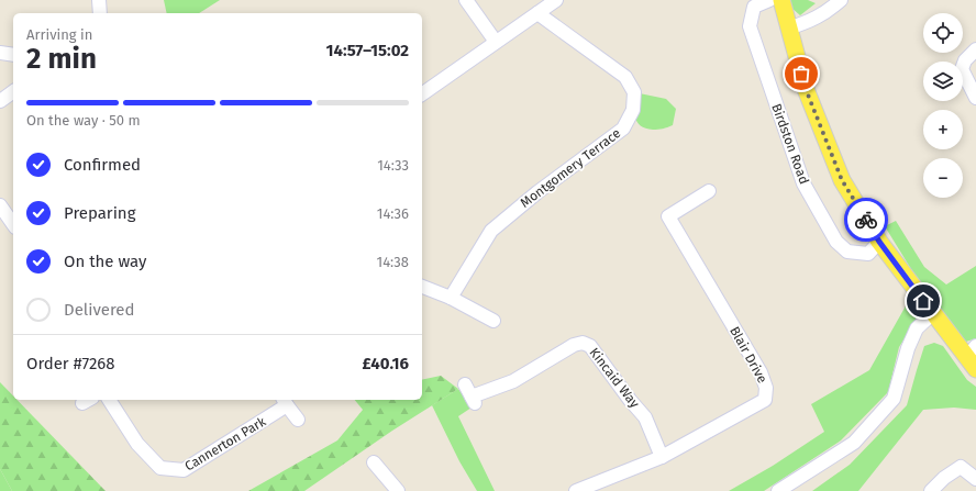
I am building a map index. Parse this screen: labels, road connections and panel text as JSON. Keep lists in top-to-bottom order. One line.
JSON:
{"streets":{"street":["Birdston Road","Montgomery Terrace","Blair Drive","Kincaid Way","Cannerton Park"]},"crossings":[["Blair Drive","Kincaid Way"]],"page":{"map_buttons":["+","−"],"heading":["2 min","Arriving in","14:57–15:02"],"panel":["Order #7268","£40.16"],"bar":"On the way · 50 m","list":[["Confirmed","14:33"],["Preparing","14:36"],["On the way","14:38"],"Delivered"]}}
